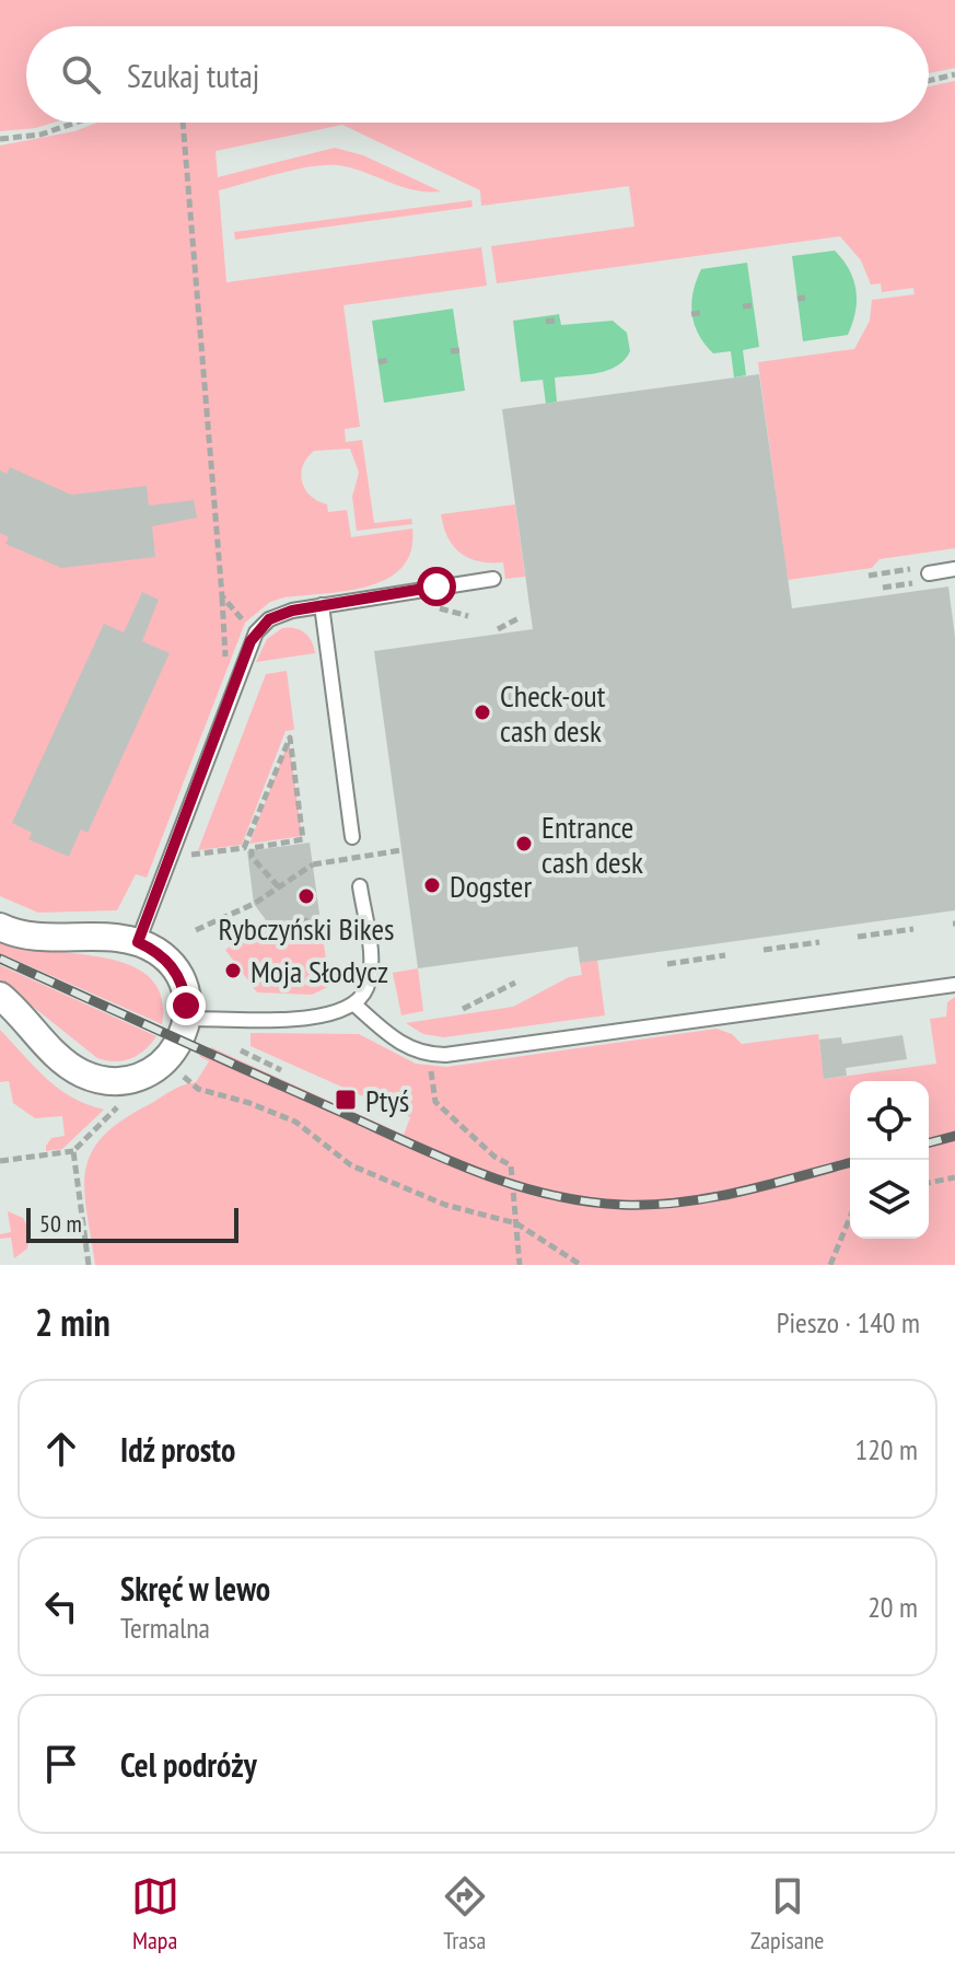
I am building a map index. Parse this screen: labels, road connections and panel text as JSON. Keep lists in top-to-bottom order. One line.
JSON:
{"places":{"other":["Check-out cash desk","Entrance cash desk","Dogster","Rybczyński Bikes","Moja Słodycz"],"transit":["Ptyś"]},"scale_bar":"50 m","page":{"search":"Szukaj tutaj","scale":"50 m","heading":["2 min","Pieszo · 140 m"],"list":[["Idź prosto","120 m"],["Skręć w lewo","Termalna","20 m"],"Cel podróży"],"nav":["Mapa","Trasa","Zapisane"]}}
